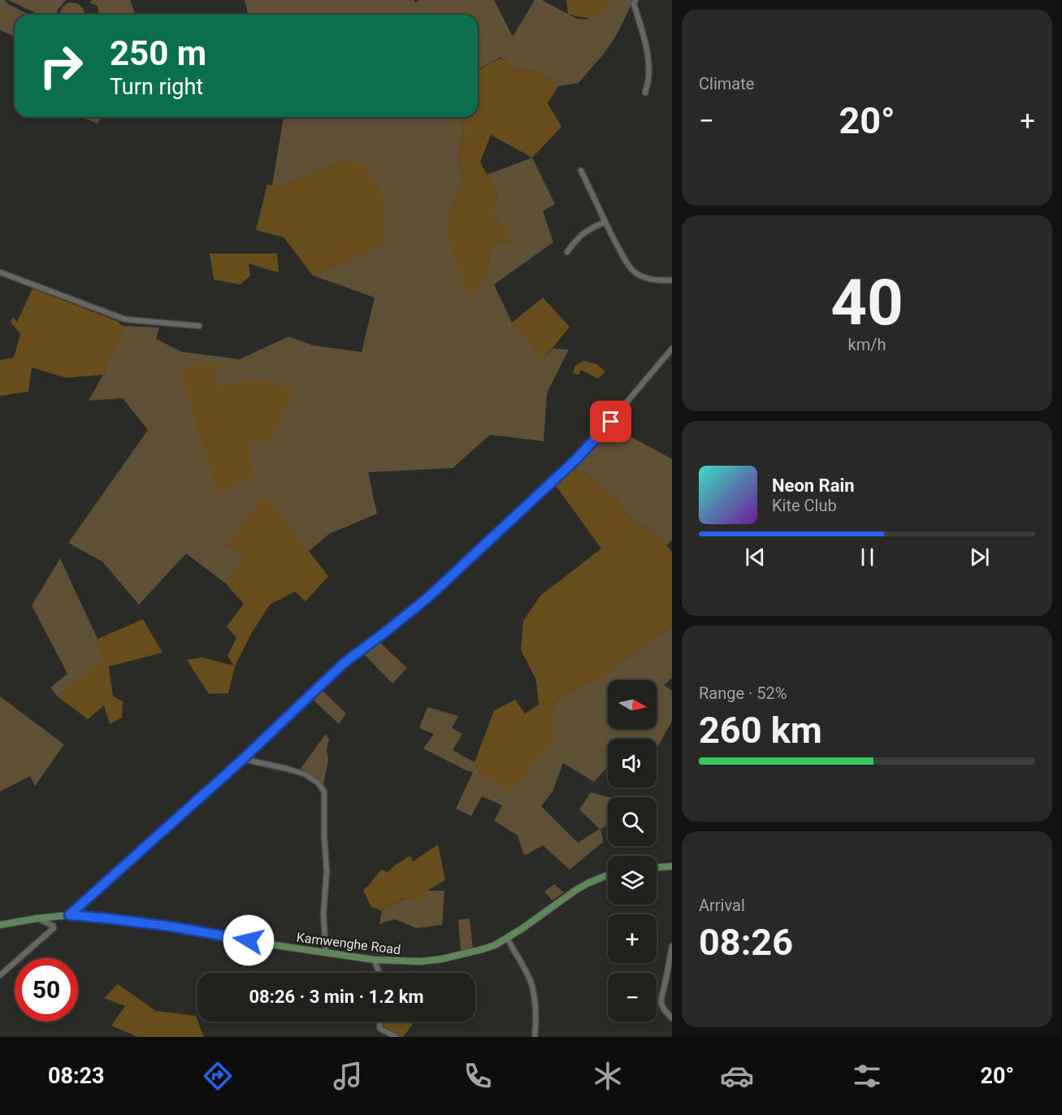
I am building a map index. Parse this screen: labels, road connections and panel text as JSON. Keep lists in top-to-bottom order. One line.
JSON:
{"streets":{"main road":["Kamwenghe Road"]},"north":"right","page":{"tile":["Climate",["40","km/h"],["Range · 52%","260 km"],["Arrival","08:26"]],"turn":["250 m","Turn right"],"heat":["−","20°","+"],"song":["Neon Rain","Kite Club"],"map_buttons":["+","−"],"limit":"50","trip":"08:26 · 3 min · 1.2 km","tabs":["08:23","20°"]}}
